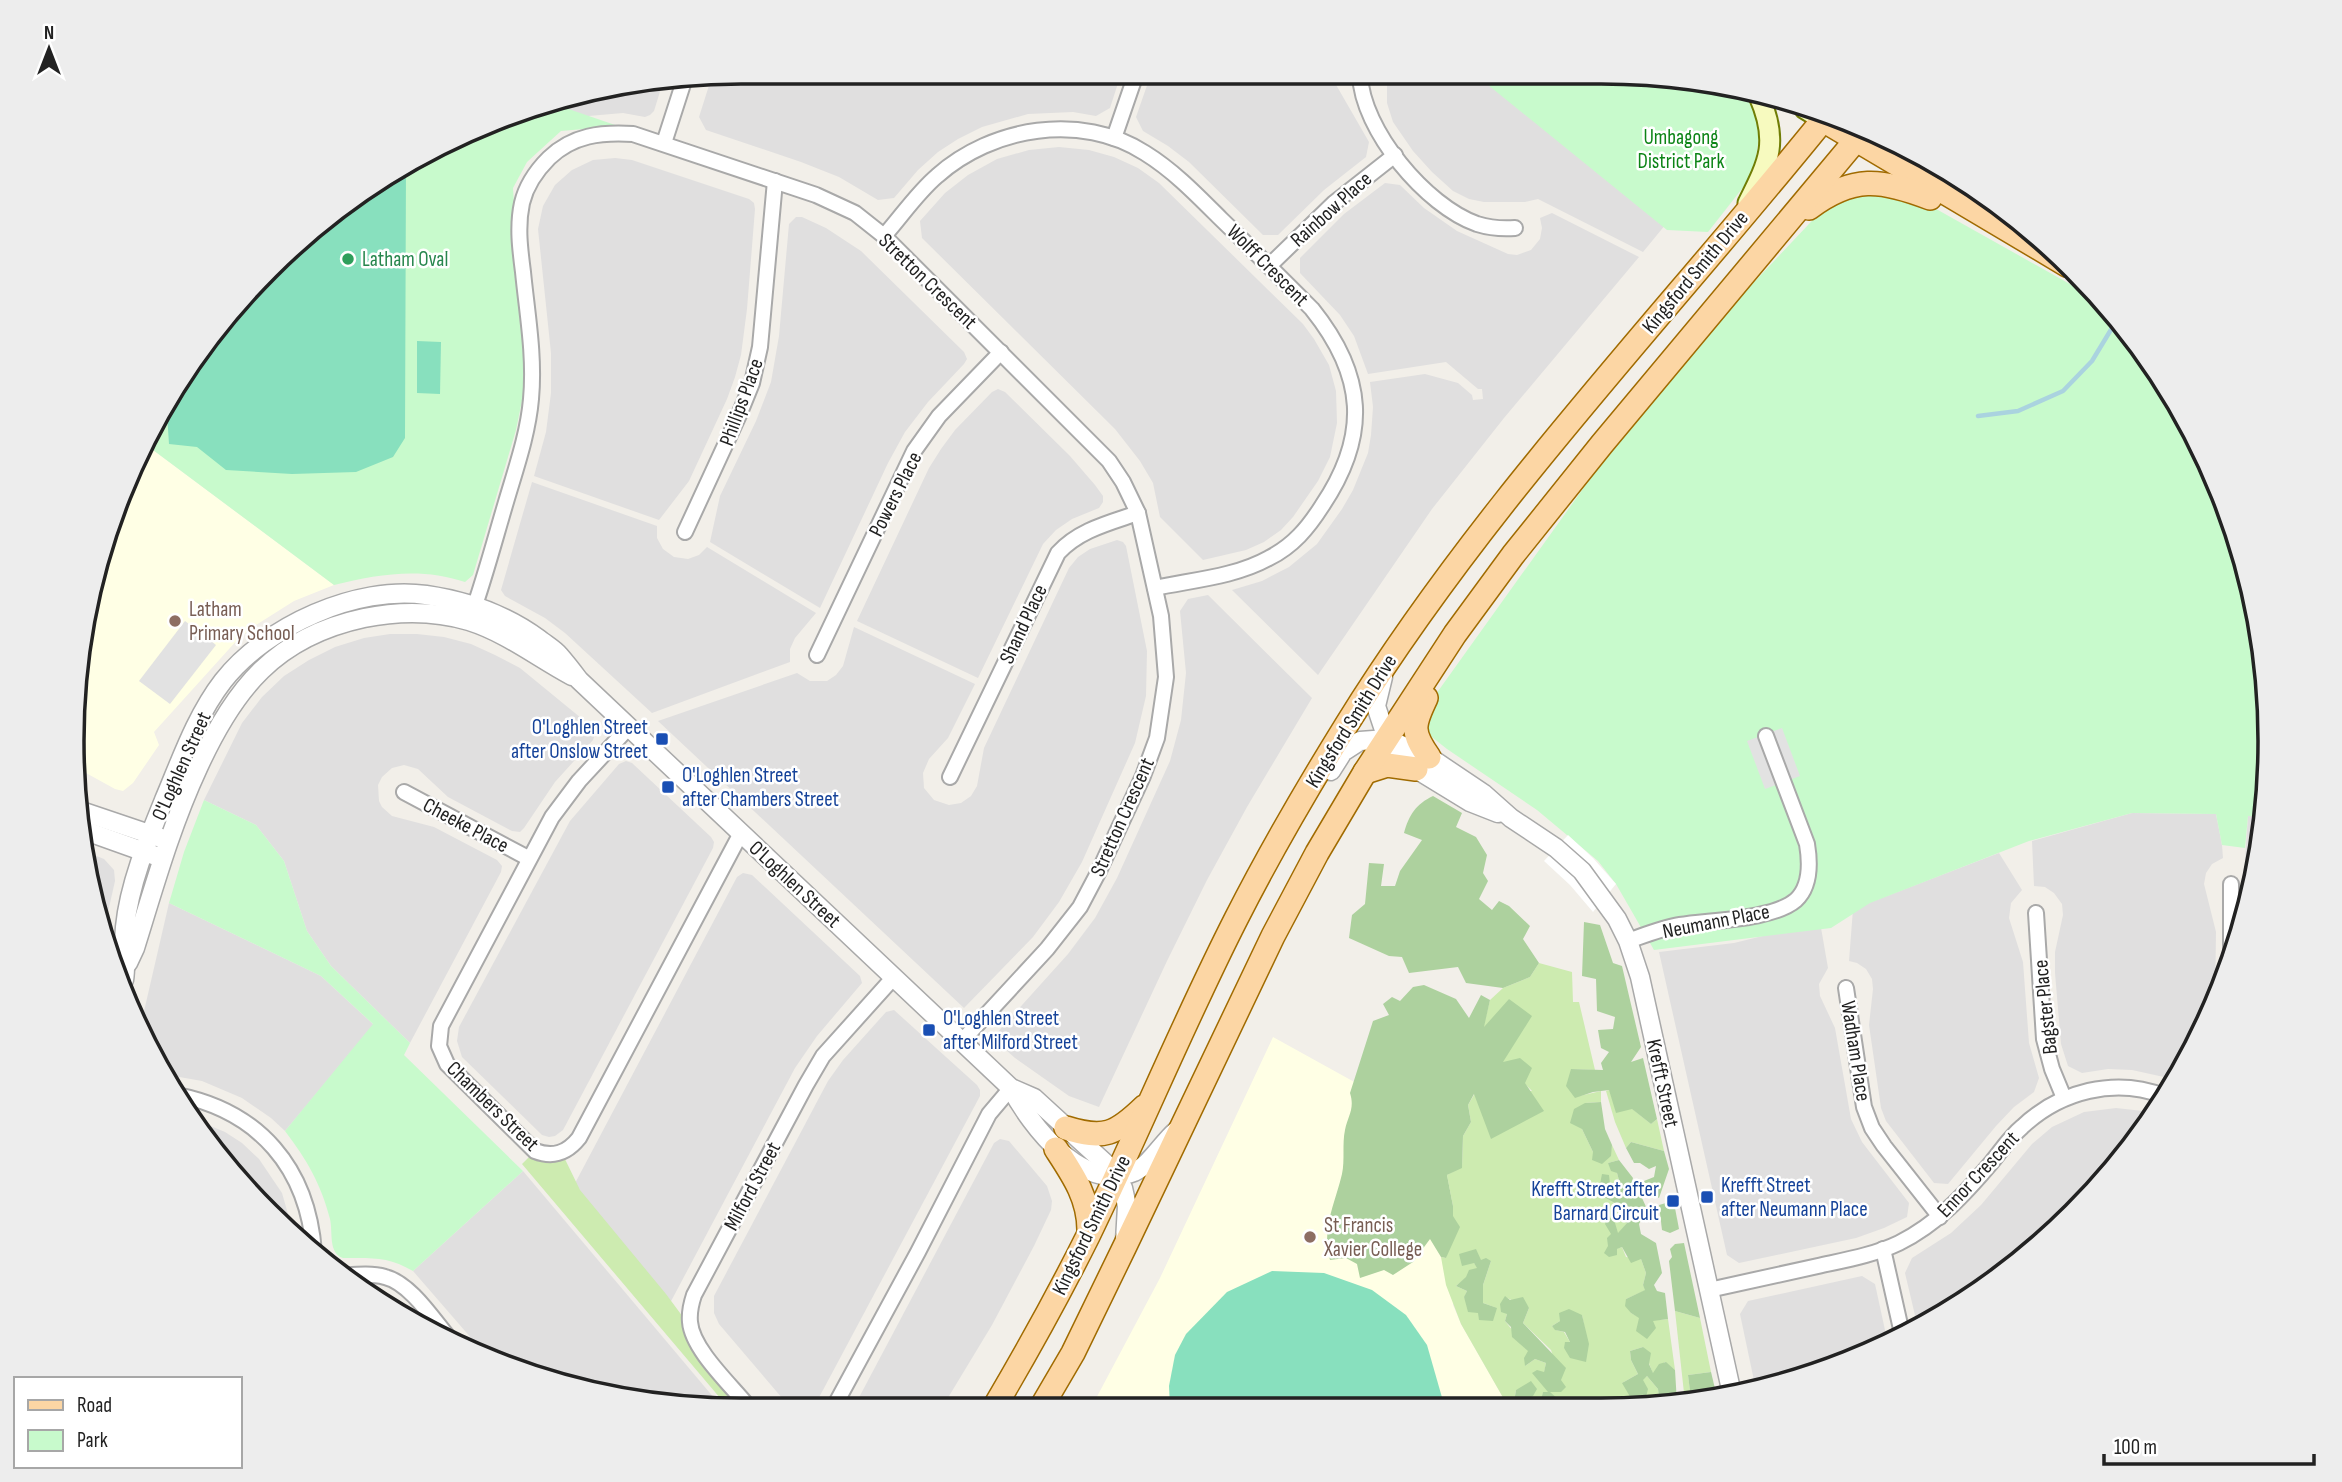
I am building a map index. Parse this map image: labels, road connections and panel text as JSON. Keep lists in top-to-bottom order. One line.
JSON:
{"streets":{"main road":["Kingsford Smith Drive"],"street":["Rainbow Place","Wolff Crescent","Stretton Crescent","Phillips Place","Powers Place","Shand Place","O'Loghlen Street","Cheeke Place","Neumann Place","Bagster Place","Wadham Place","Krefft Street","Chambers Street","Ennor Crescent","Milford Street"]},"crossings":[["Rainbow Place","Wolff Crescent"],["Wolff Crescent","Stretton Crescent"],["Kingsford Smith Drive","O'Loghlen Street"],["Kingsford Smith Drive","Krefft Street"],["Stretton Crescent","Phillips Place"],["Stretton Crescent","Powers Place"],["Stretton Crescent","Shand Place"],["Stretton Crescent","O'Loghlen Street"],["O'Loghlen Street","Chambers Street"],["O'Loghlen Street","Milford Street"],["Cheeke Place","Chambers Street"],["Neumann Place","Krefft Street"],["Bagster Place","Ennor Crescent"],["Wadham Place","Ennor Crescent"],["Krefft Street","Ennor Crescent"]],"parks":["Umbagong District Park"],"places":{"other":["Latham Oval","Latham Primary School","St Francis Xavier College"],"transit":["O'Loghlen Street after Onslow Street","O'Loghlen Street after Chambers Street","O'Loghlen Street after Milford Street","Krefft Street after Neumann Place","Krefft Street after Barnard Circuit"]},"legend":["Road","Park"],"scale_bar":"100 m","north":"top"}
